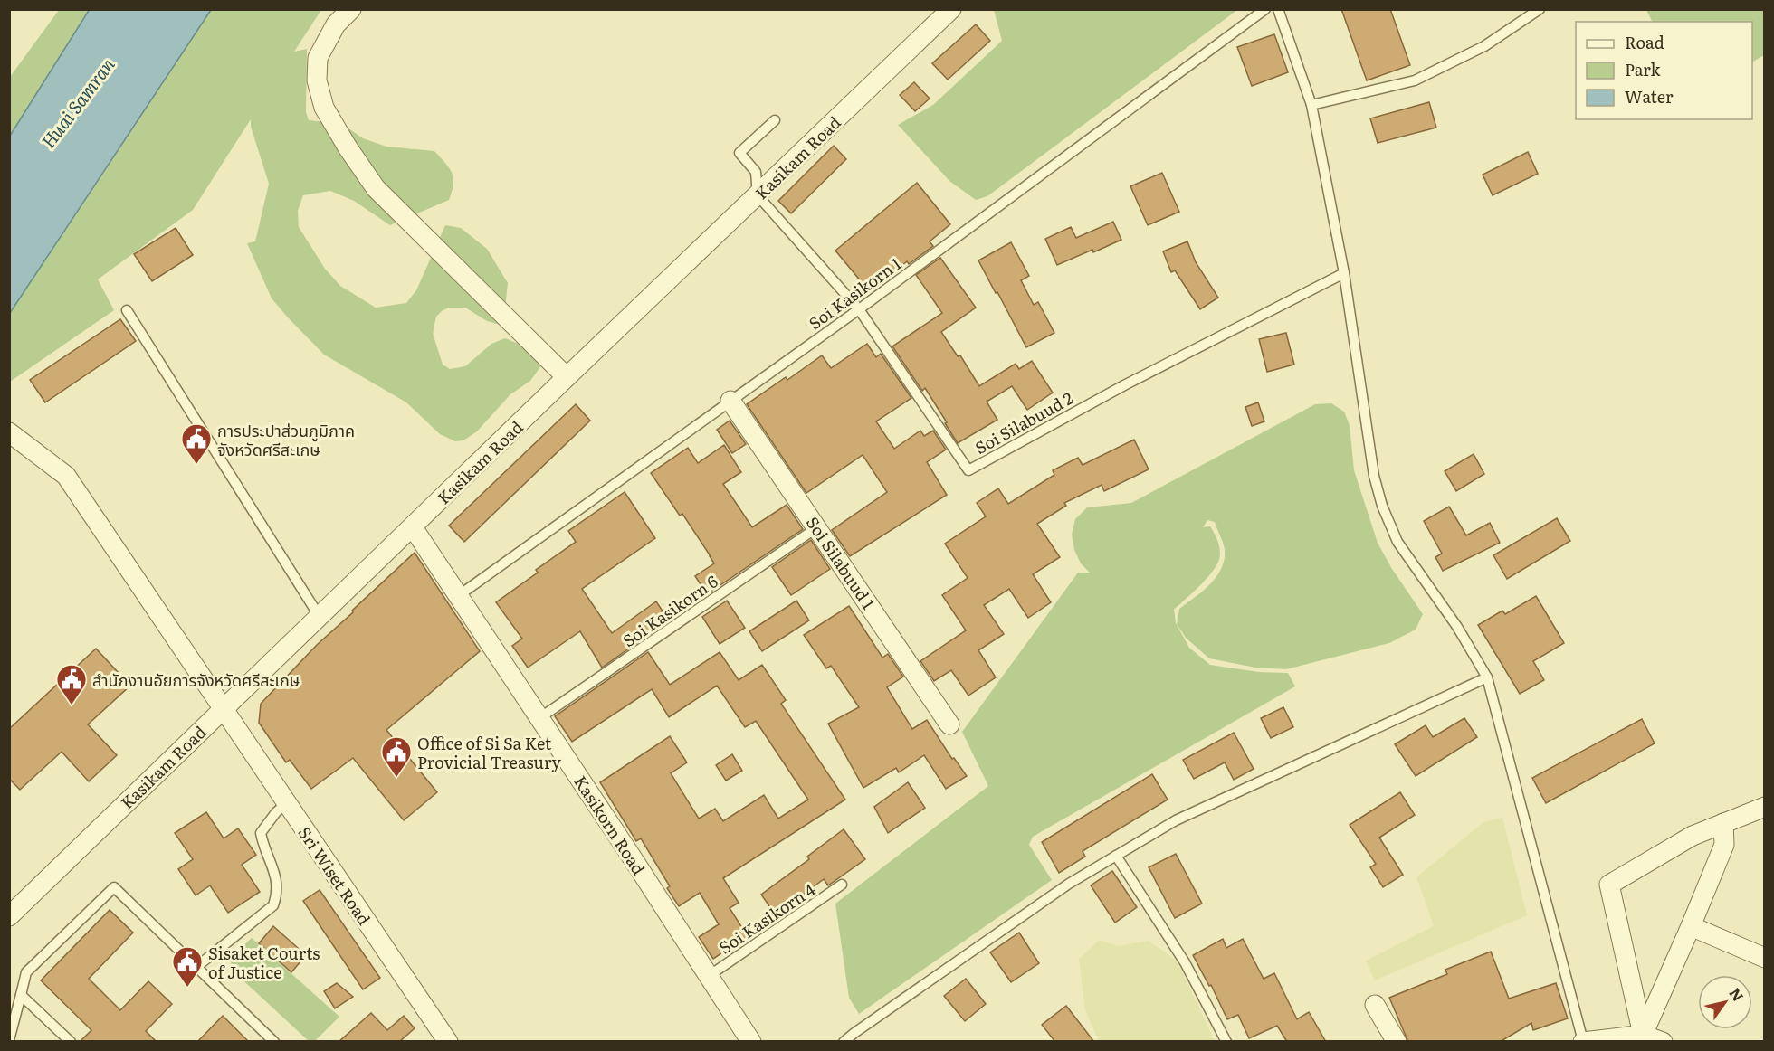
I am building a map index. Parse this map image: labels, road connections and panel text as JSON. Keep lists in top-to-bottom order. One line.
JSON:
{"streets":{"street":["Kasikam Road","Soi Silabuud 1","Kasikorn Road","Sri Wiset Road"],"lane":["Soi Kasikorn 1","Soi Silabuud 2","Soi Kasikorn 6","Soi Kasikorn 4"]},"crossings":[["Kasikam Road","Soi Silabuud 2"],["Kasikam Road","Kasikorn Road"],["Kasikam Road","Sri Wiset Road"],["Soi Kasikorn 1","Soi Silabuud 2"],["Soi Kasikorn 1","Soi Silabuud 1"],["Soi Kasikorn 1","Kasikorn Road"],["Soi Silabuud 1","Soi Kasikorn 6"],["Soi Kasikorn 6","Kasikorn Road"],["Kasikorn Road","Soi Kasikorn 4"]],"water":["Huai Samran"],"places":{"public building":["การประปาส่วนภูมิภาค จังหวัดศรีสะเกษ","สำนักงานอัยการจังหวัดศรีสะเกษ","Office of Si Sa Ket Provicial Treasury","Sisaket Courts of Justice"]},"legend":["Road","Park","Water"],"north":"top right"}
